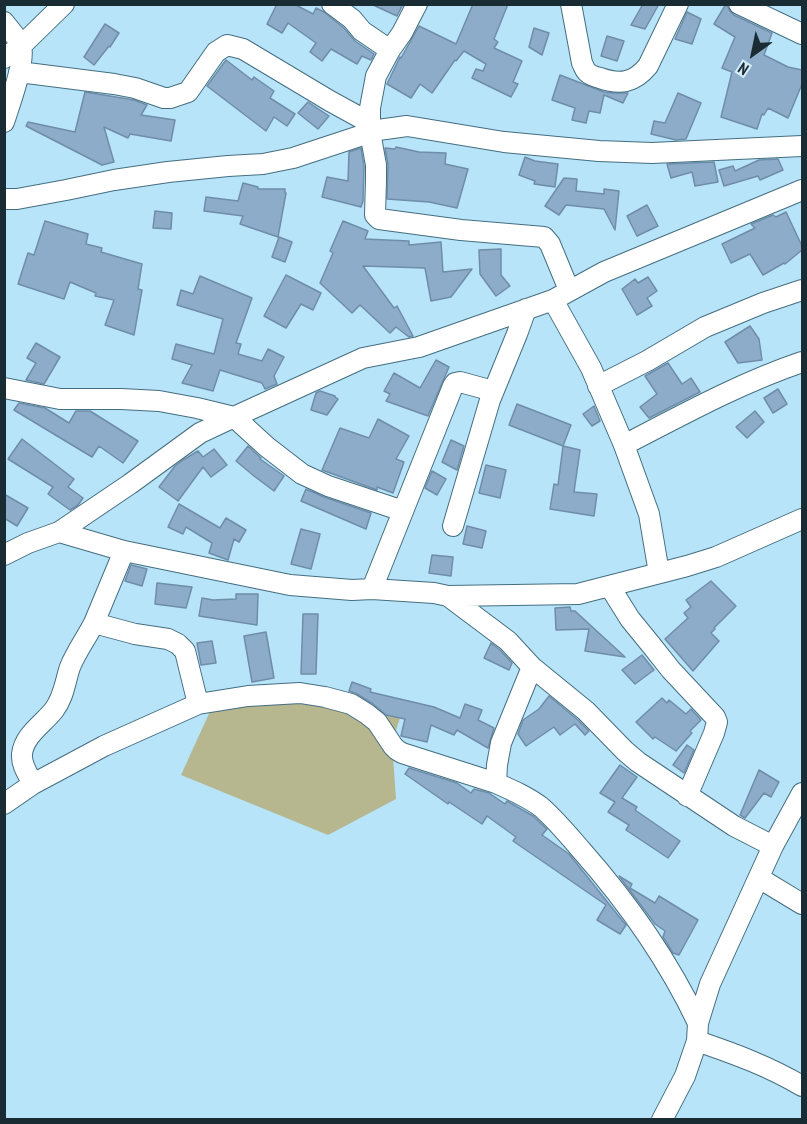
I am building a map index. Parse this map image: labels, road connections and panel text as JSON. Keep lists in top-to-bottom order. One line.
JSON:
{"north":"bottom left"}
